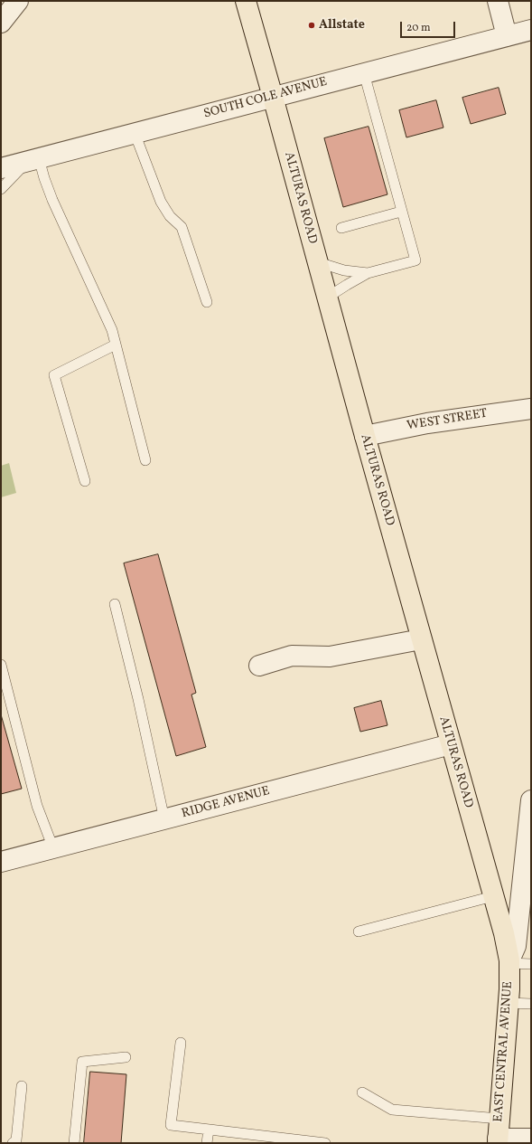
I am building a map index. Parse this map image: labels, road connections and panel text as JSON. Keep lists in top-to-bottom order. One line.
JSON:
{"streets":{"main road":["ALTURAS ROAD","EAST CENTRAL AVENUE"],"street":["SOUTH COLE AVENUE","WEST STREET","RIDGE AVENUE"]},"crossings":[["SOUTH COLE AVENUE","ALTURAS ROAD"],["ALTURAS ROAD","WEST STREET"],["ALTURAS ROAD","RIDGE AVENUE"],["ALTURAS ROAD","EAST CENTRAL AVENUE"]],"places":["Allstate"],"scale_bar":"20 m"}
